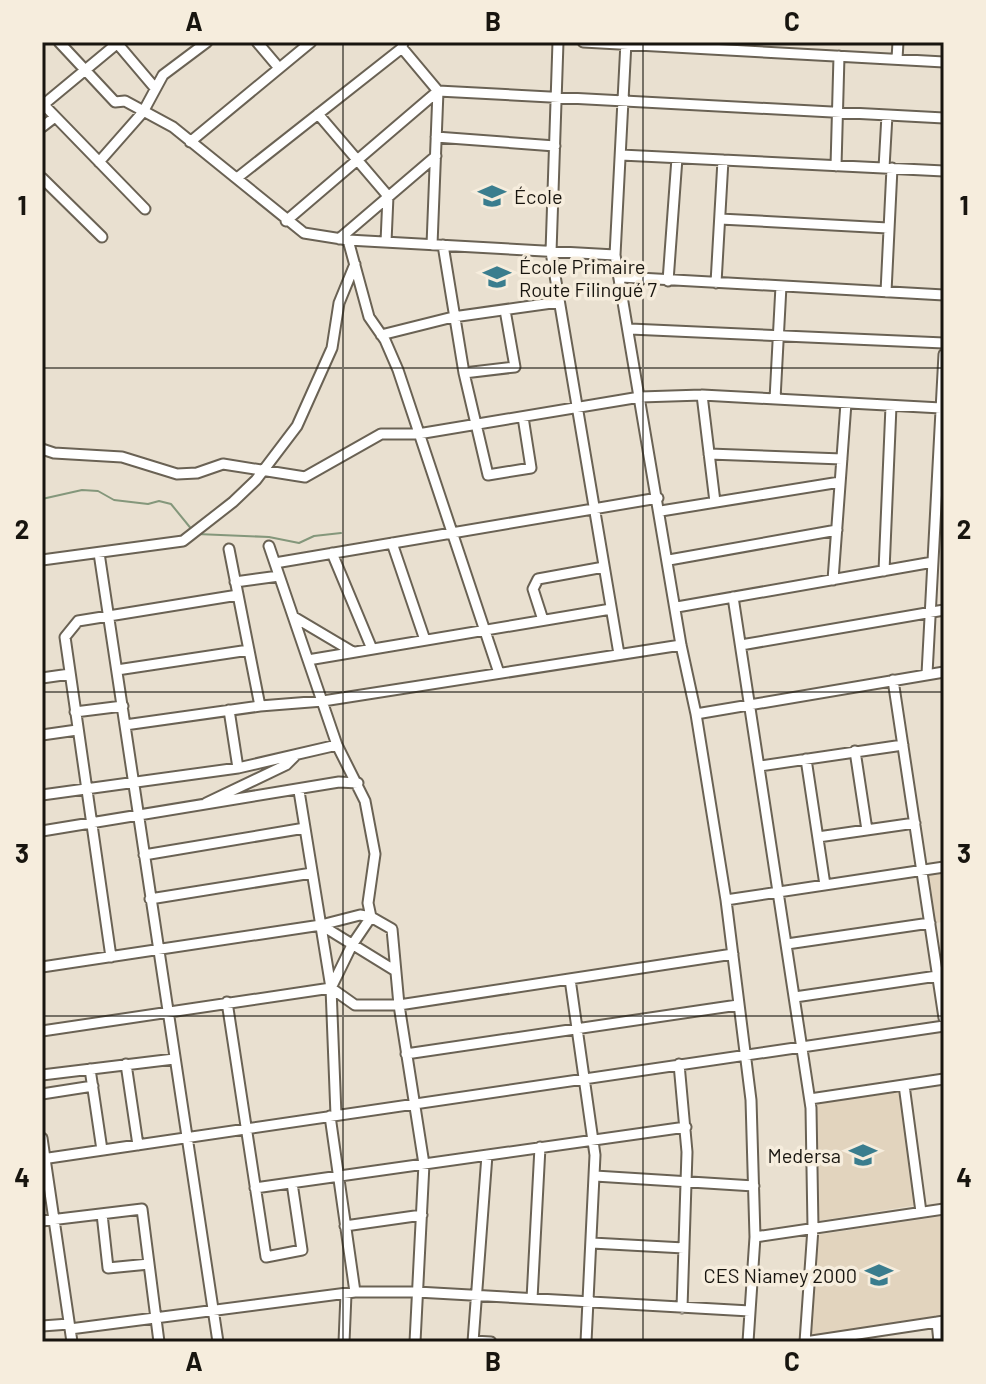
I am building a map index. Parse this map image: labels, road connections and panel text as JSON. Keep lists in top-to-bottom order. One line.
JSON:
{"places":{"school or university":["École","École Primaire Route Filingué 7","Medersa","CES Niamey 2000"]},"grid":{"columns":["A","B","C"],"rows":["1","2","3","4"]}}
